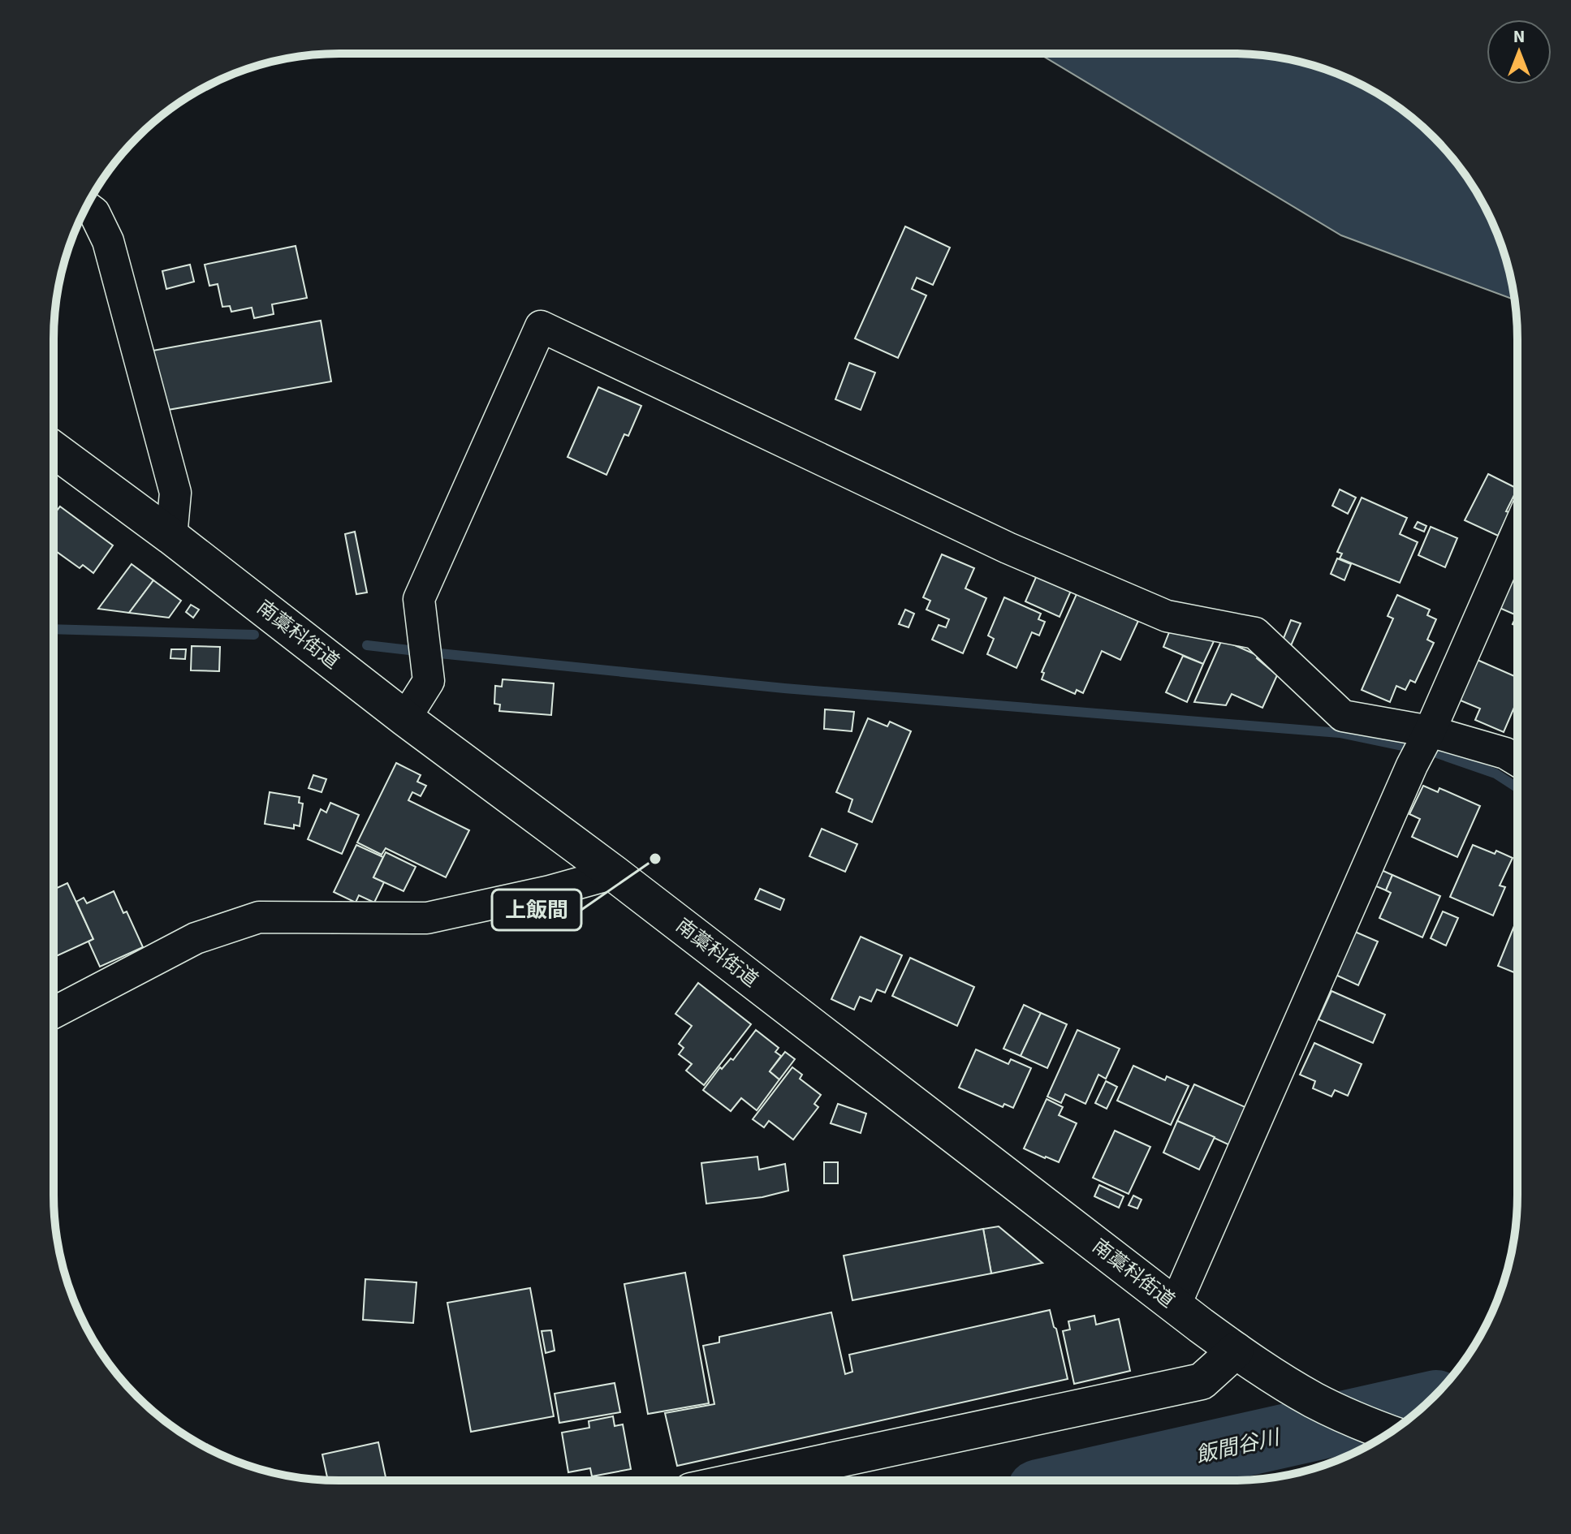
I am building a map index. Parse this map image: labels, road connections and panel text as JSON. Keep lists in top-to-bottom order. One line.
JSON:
{"streets":{"main road":["南藁科街道"]},"water":["飯間谷川"],"places":["上飯間"],"north":"top"}
